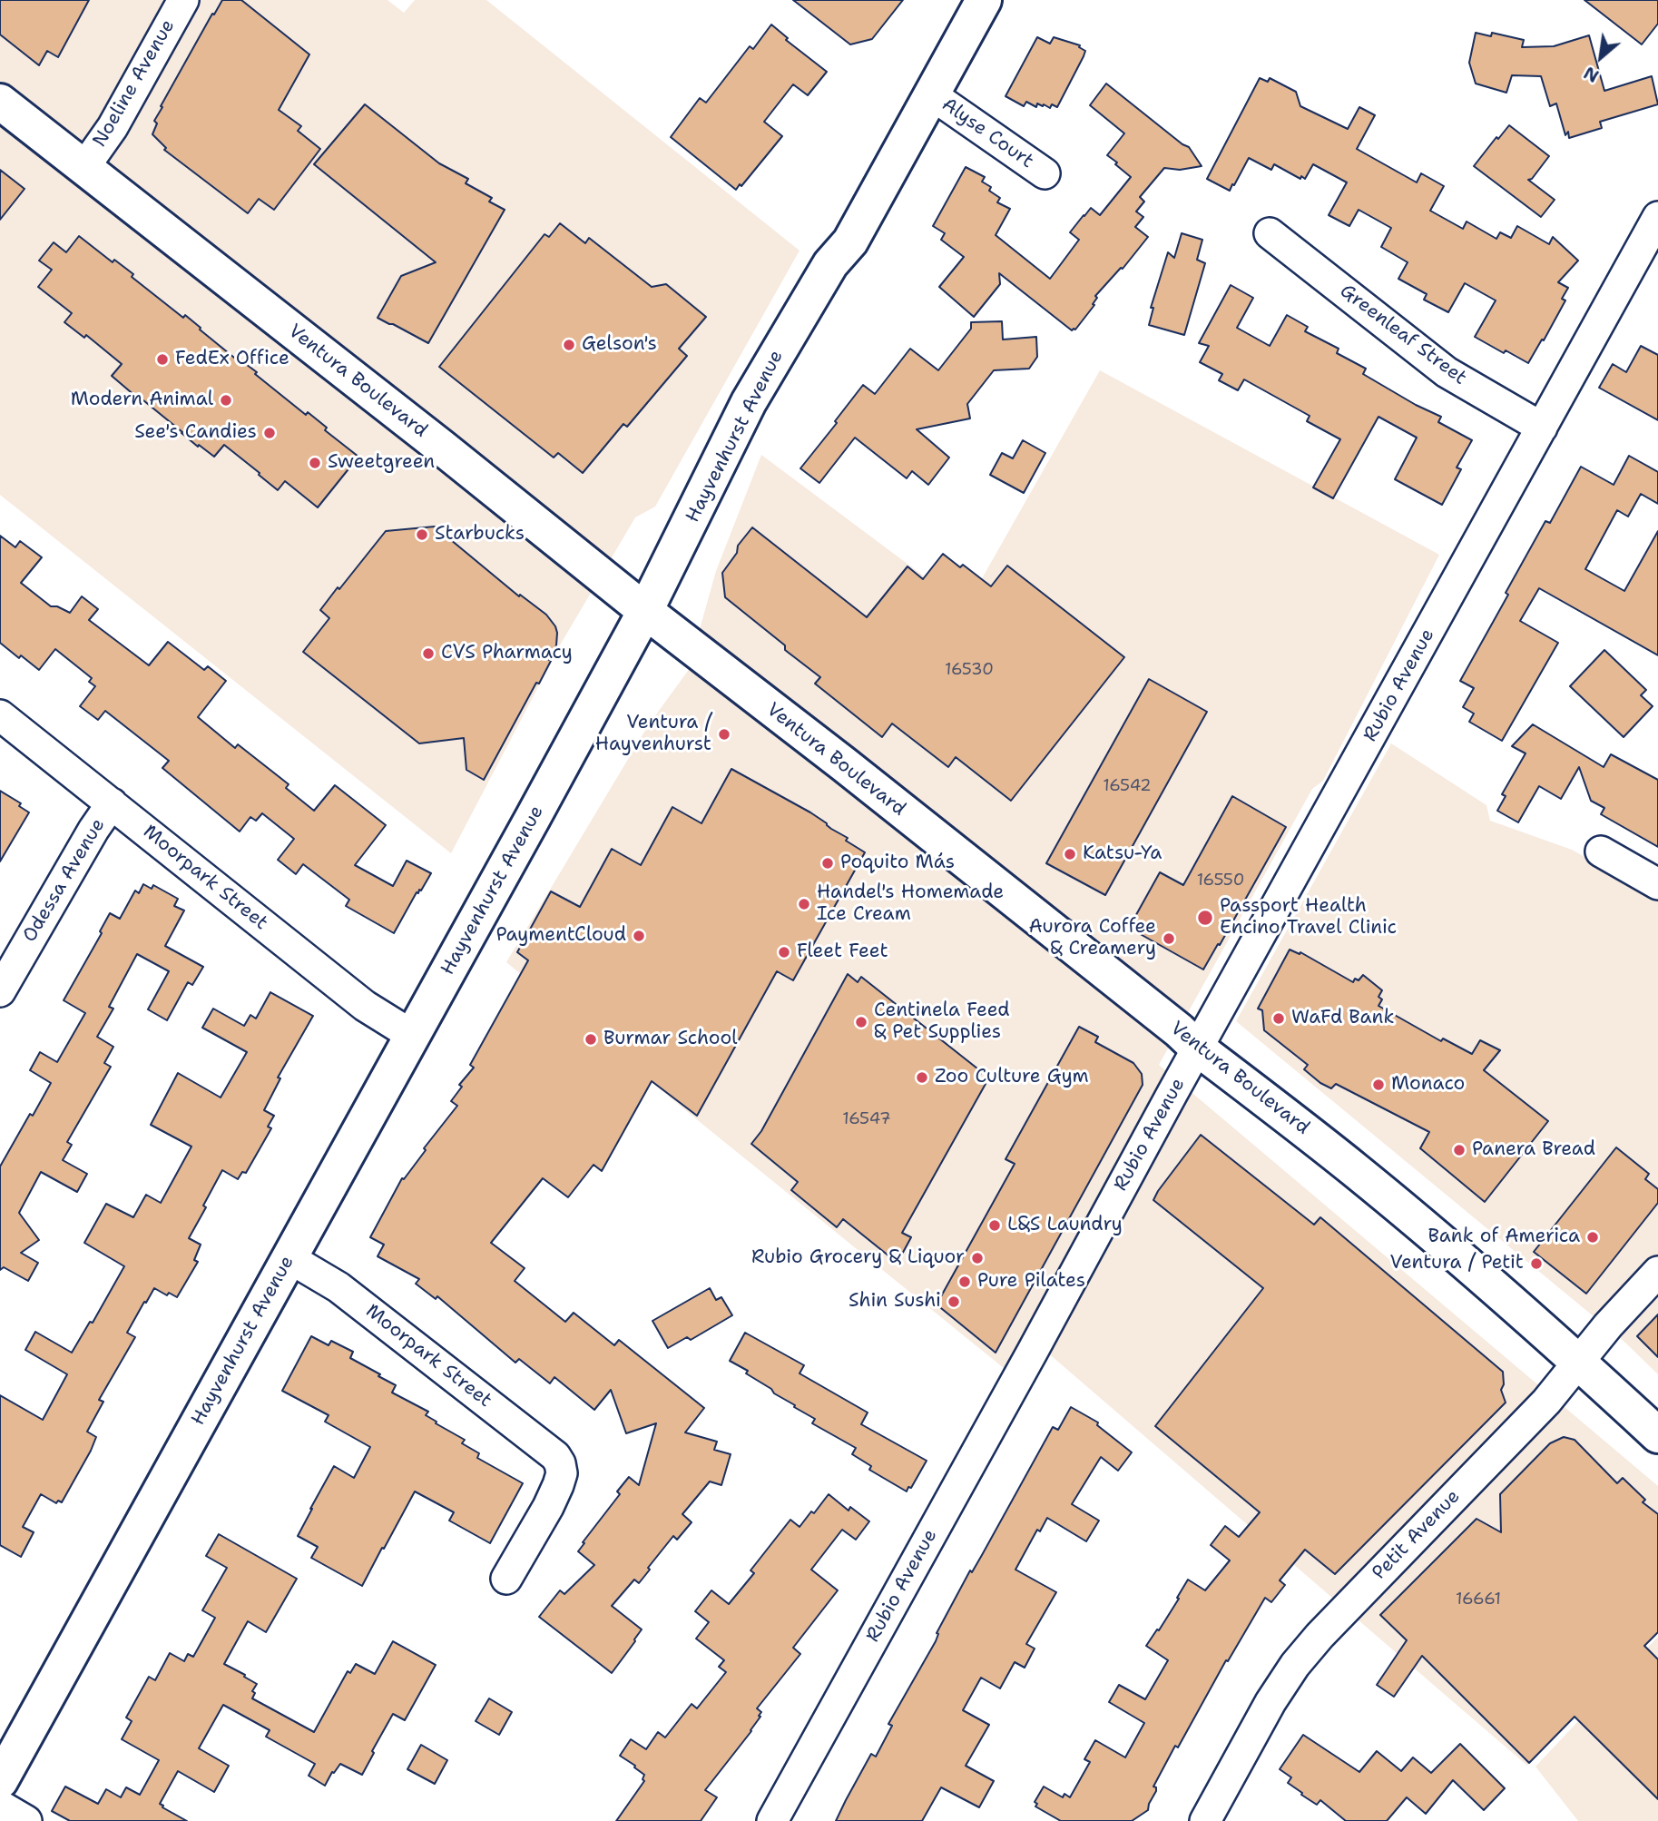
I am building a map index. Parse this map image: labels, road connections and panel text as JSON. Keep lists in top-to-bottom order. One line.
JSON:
{"streets":{"main road":["Ventura Boulevard","Hayvenhurst Avenue"],"street":["Noeline Avenue","Alyse Court","Greenleaf Street","Rubio Avenue","Moorpark Street","Odessa Avenue","Petit Avenue"]},"crossings":[["Noeline Avenue","Ventura Boulevard"],["Alyse Court","Hayvenhurst Avenue"],["Greenleaf Street","Rubio Avenue"],["Ventura Boulevard","Hayvenhurst Avenue"],["Ventura Boulevard","Rubio Avenue"],["Ventura Boulevard","Petit Avenue"],["Hayvenhurst Avenue","Moorpark Street"],["Moorpark Street","Odessa Avenue"]],"places":["Gelson's","FedEx Office","Modern Animal","See's Candies","Sweetgreen","Starbucks","CVS Pharmacy","Ventura / Hayvenhurst","Katsu-Ya","Poquito Más","Handel's Homemade Ice Cream","Passport Health Encino Travel Clinic","PaymentCloud","Aurora Coffee & Creamery","Fleet Feet","WaFd Bank","Centinela Feed & Pet Supplies","Burmar School","Zoo Culture Gym","Monaco","Panera Bread","L&S Laundry","Bank of America","Rubio Grocery & Liquor","Ventura / Petit","Pure Pilates","Shin Sushi"],"house_numbers":["16530","16542","16550","16547","16661"],"north":"bottom left"}
